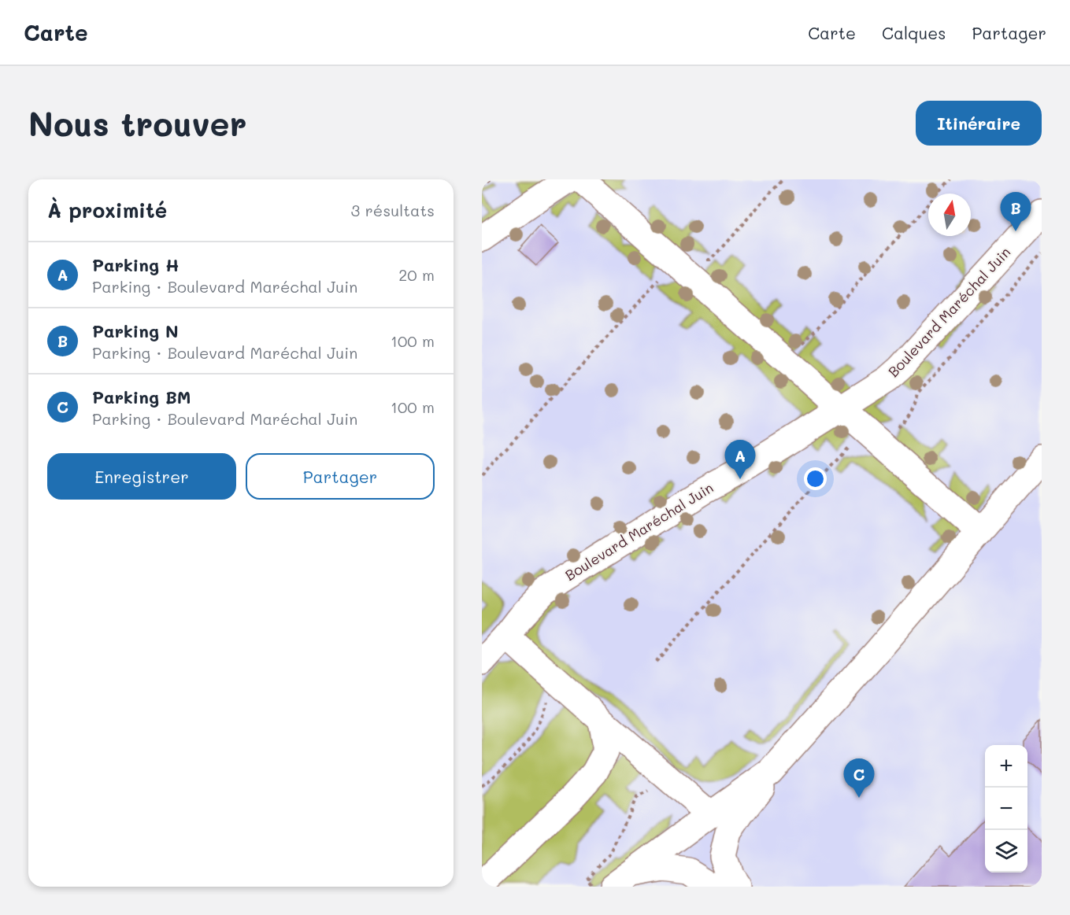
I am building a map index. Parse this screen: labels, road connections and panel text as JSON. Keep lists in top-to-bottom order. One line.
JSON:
{"streets":{"street":["Boulevard Maréchal Juin"]},"north":"top","page":{"header":"Carte","nav":["Carte","Calques","Partager"],"buttons":["Itinéraire",["Enregistrer","Partager"]],"title":"Nous trouver","heading":["À proximité","3 résultats"],"pins":["B","A","C"],"list":[{"mark":"A","name":"Parking H","note":"Parking · Boulevard Maréchal Juin","value":"20 m"},{"mark":"B","name":"Parking N","note":"Parking · Boulevard Maréchal Juin","value":"100 m"},{"mark":"C","name":"Parking BM","note":"Parking · Boulevard Maréchal Juin","value":"100 m"}],"map_buttons":["+","−"]}}
